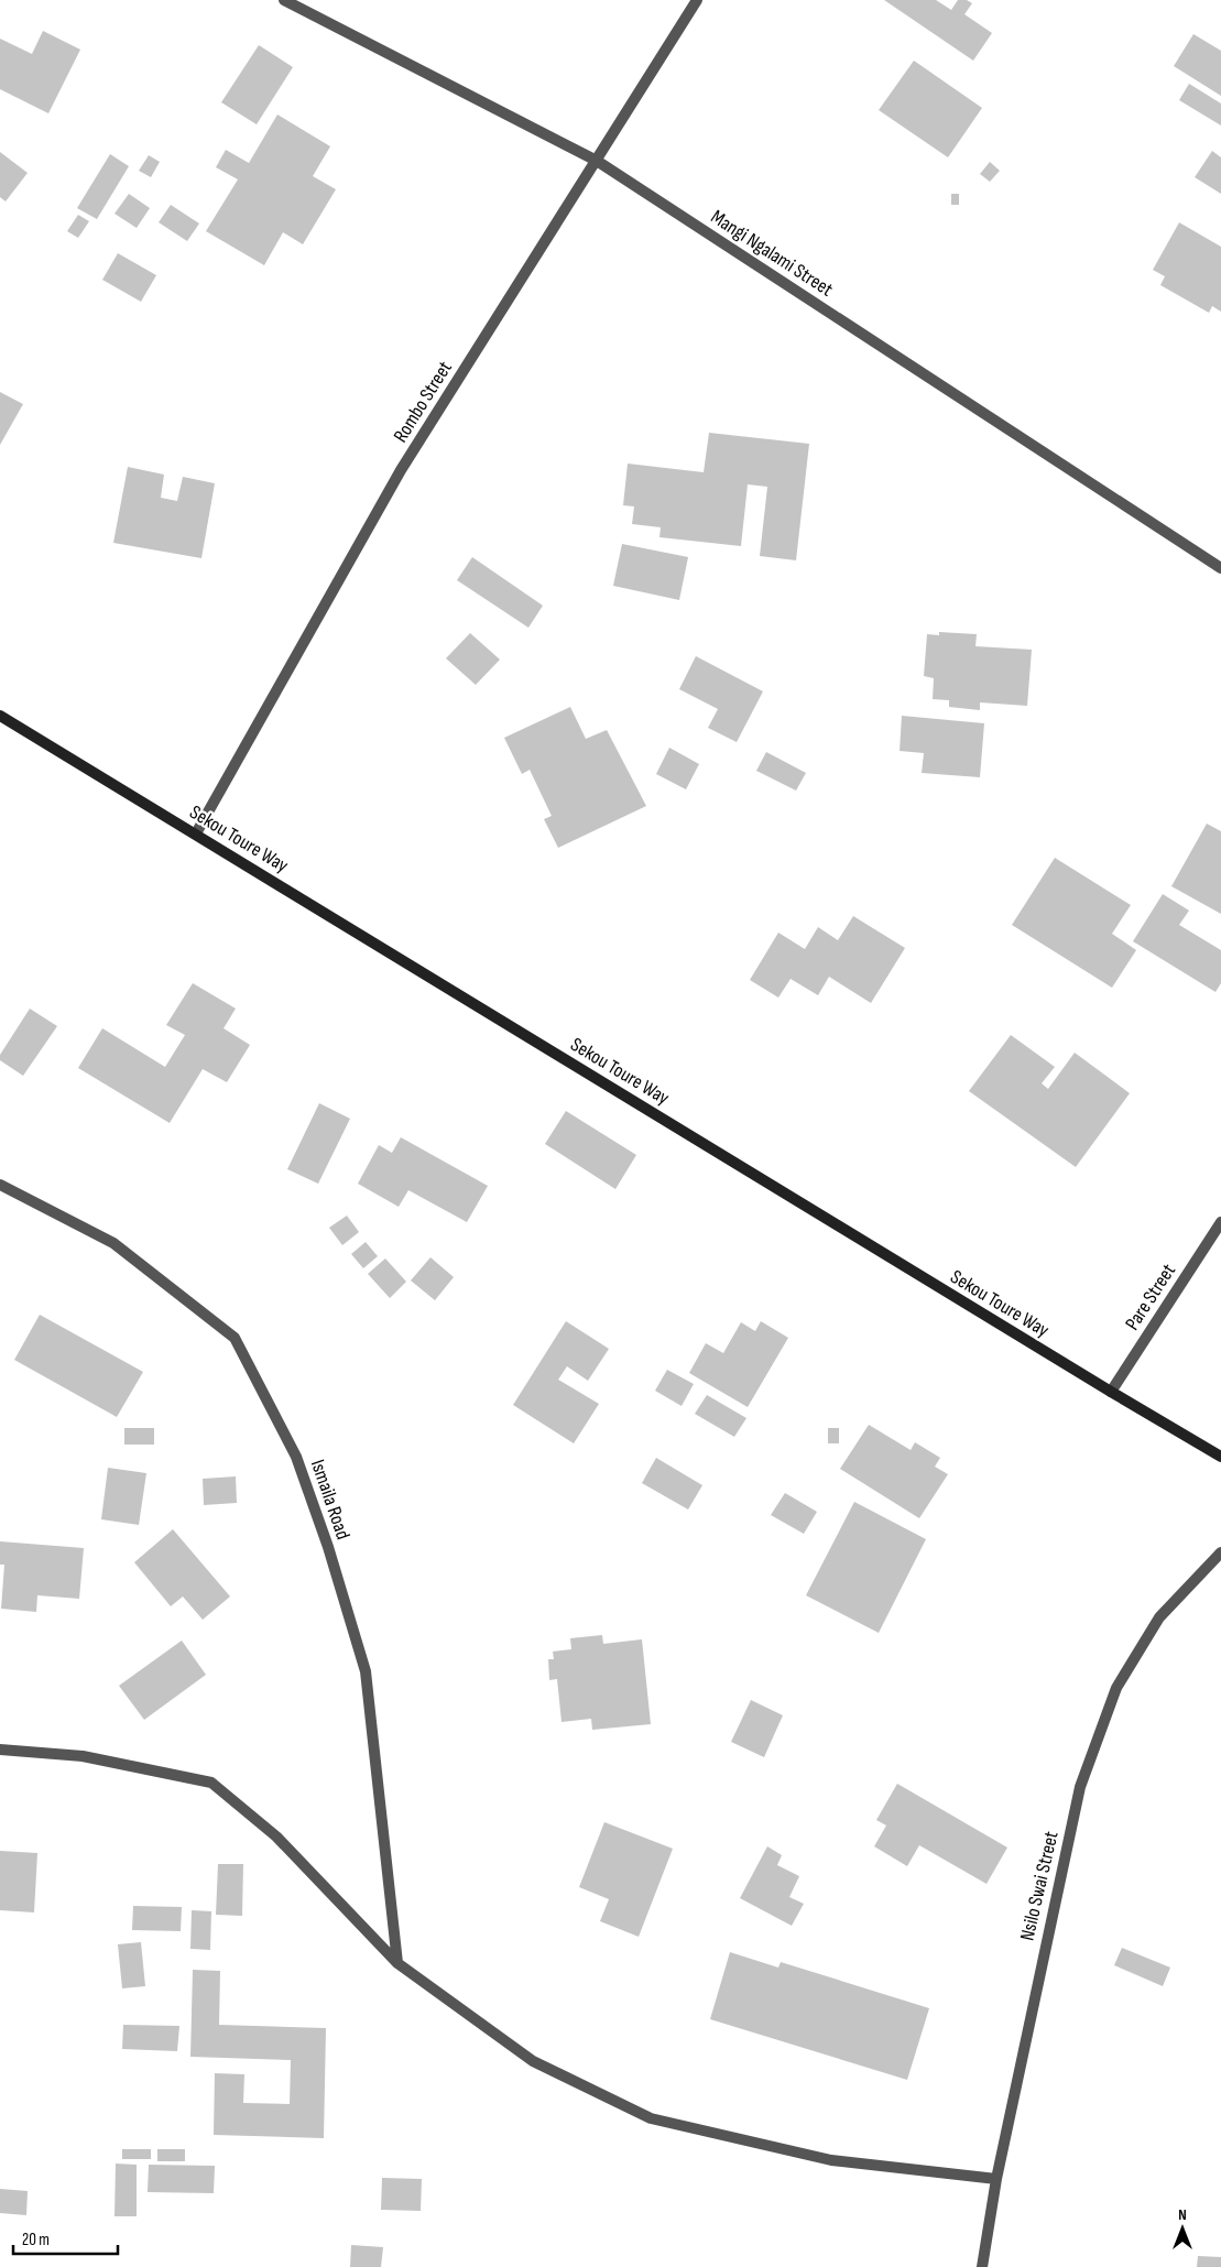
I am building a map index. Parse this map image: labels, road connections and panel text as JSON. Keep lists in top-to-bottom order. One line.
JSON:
{"streets":{"street":["Mangi Ngalami Street","Rombo Street","Sekou Toure Way","Pare Street","Ismaila Road","Nsilo Swai Street"]},"crossings":[["Mangi Ngalami Street","Rombo Street"],["Rombo Street","Sekou Toure Way"],["Sekou Toure Way","Pare Street"]],"scale_bar":"20 m","north":"top"}
